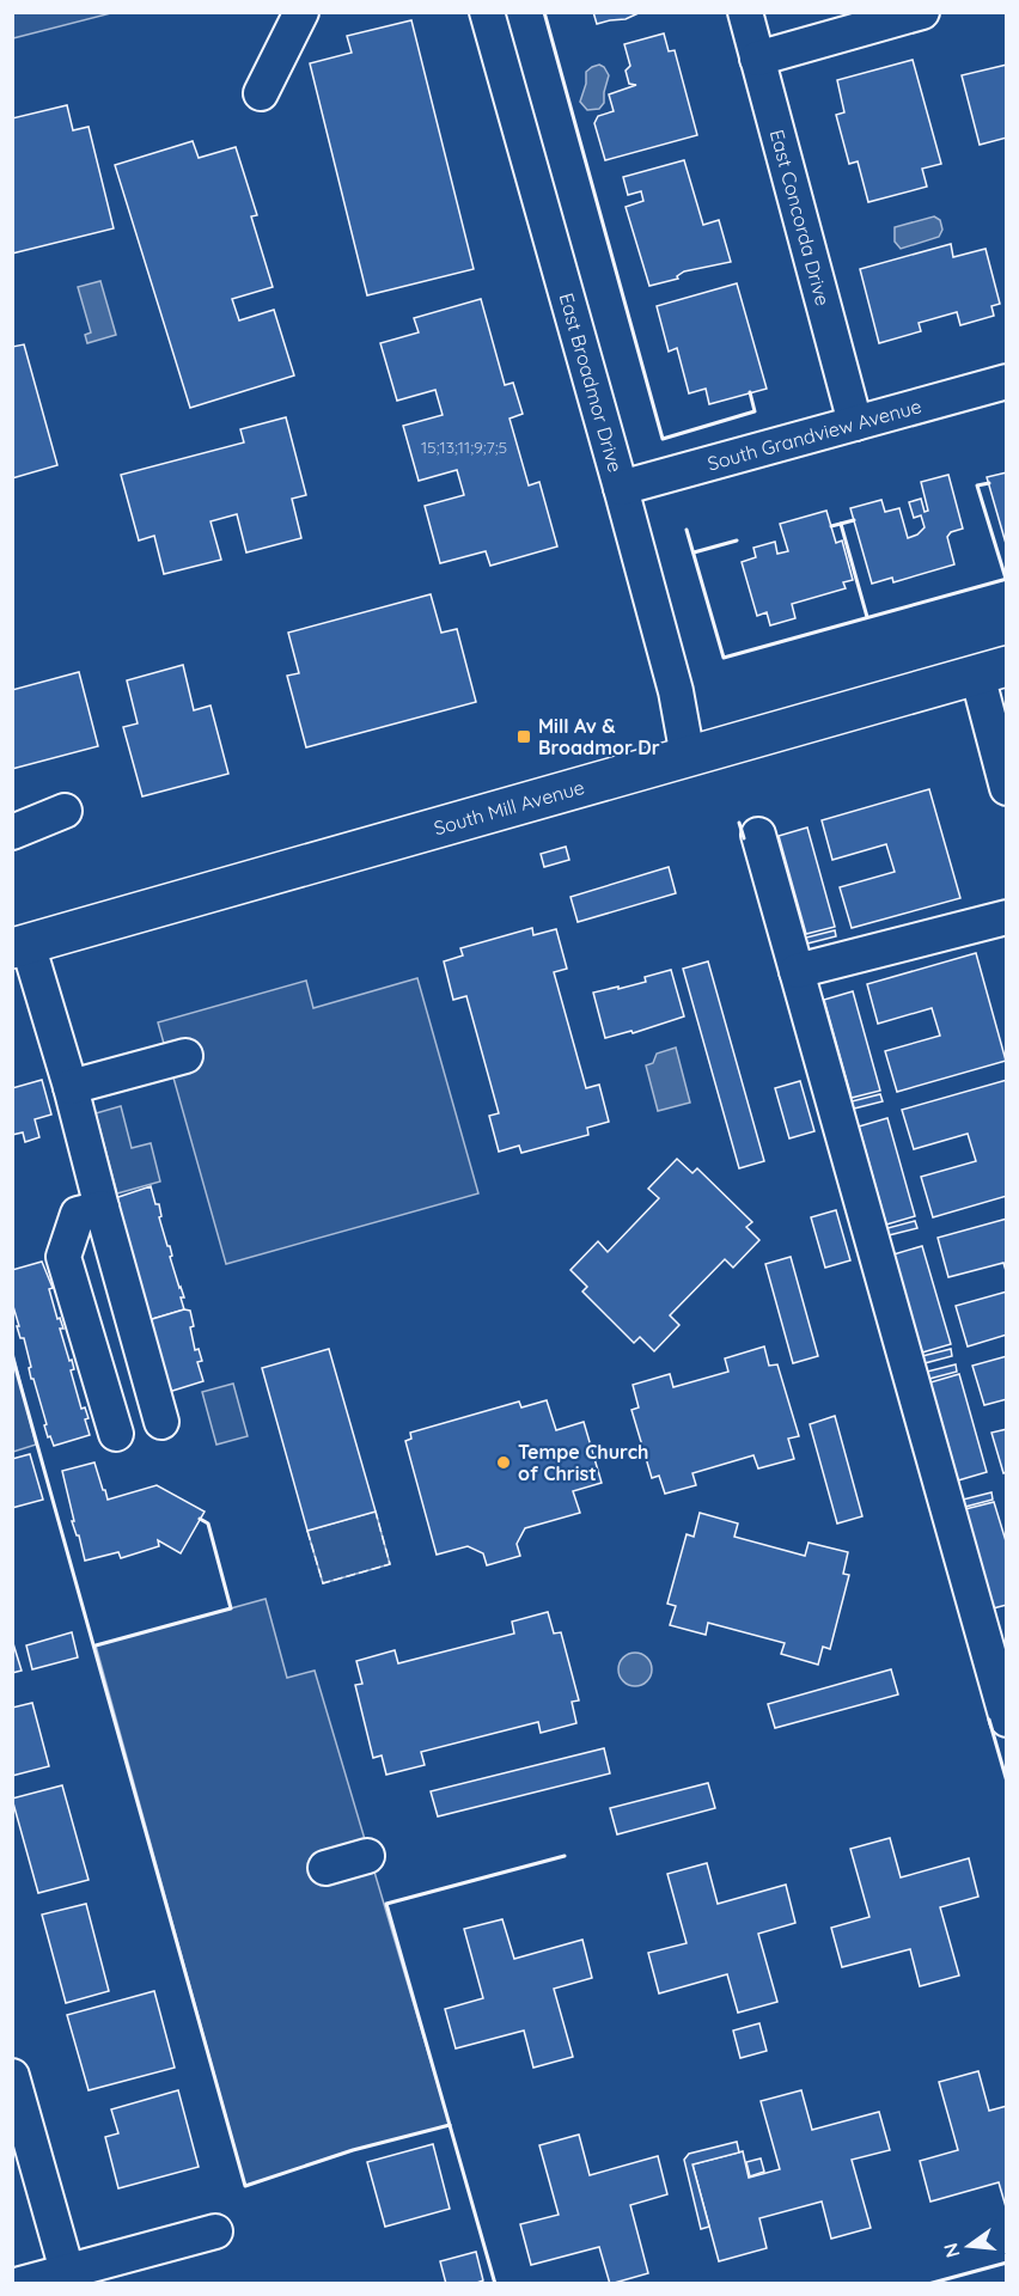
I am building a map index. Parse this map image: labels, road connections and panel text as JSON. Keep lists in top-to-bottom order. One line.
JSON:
{"streets":{"main road":["South Mill Avenue"],"street":["East Concorda Drive","East Broadmor Drive","South Grandview Avenue"]},"crossings":[["East Concorda Drive","South Grandview Avenue"],["East Broadmor Drive","South Grandview Avenue"],["East Broadmor Drive","South Mill Avenue"]],"places":{"transit":["Mill Av & Broadmor Dr"],"other":["Tempe Church of Christ"]},"house_numbers":["15;13;11;9;7;5"],"north":"left"}
